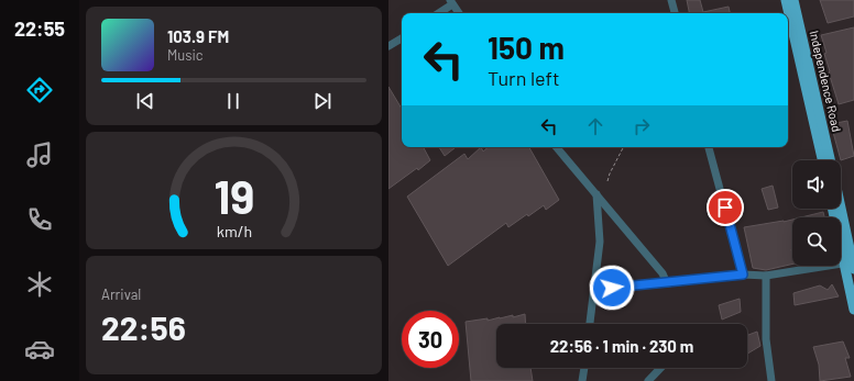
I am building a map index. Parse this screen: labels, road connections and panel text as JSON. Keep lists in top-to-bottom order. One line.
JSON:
{"streets":{"main road":["Independence Road"]},"page":{"tabs":"22:55","turn":["150 m","Turn left"],"song":["103.9 FM","Music"],"tile":["Arrival","22:56"],"limit":"30","trip":"22:56 · 1 min · 230 m","gauge":["19","km/h"]}}
